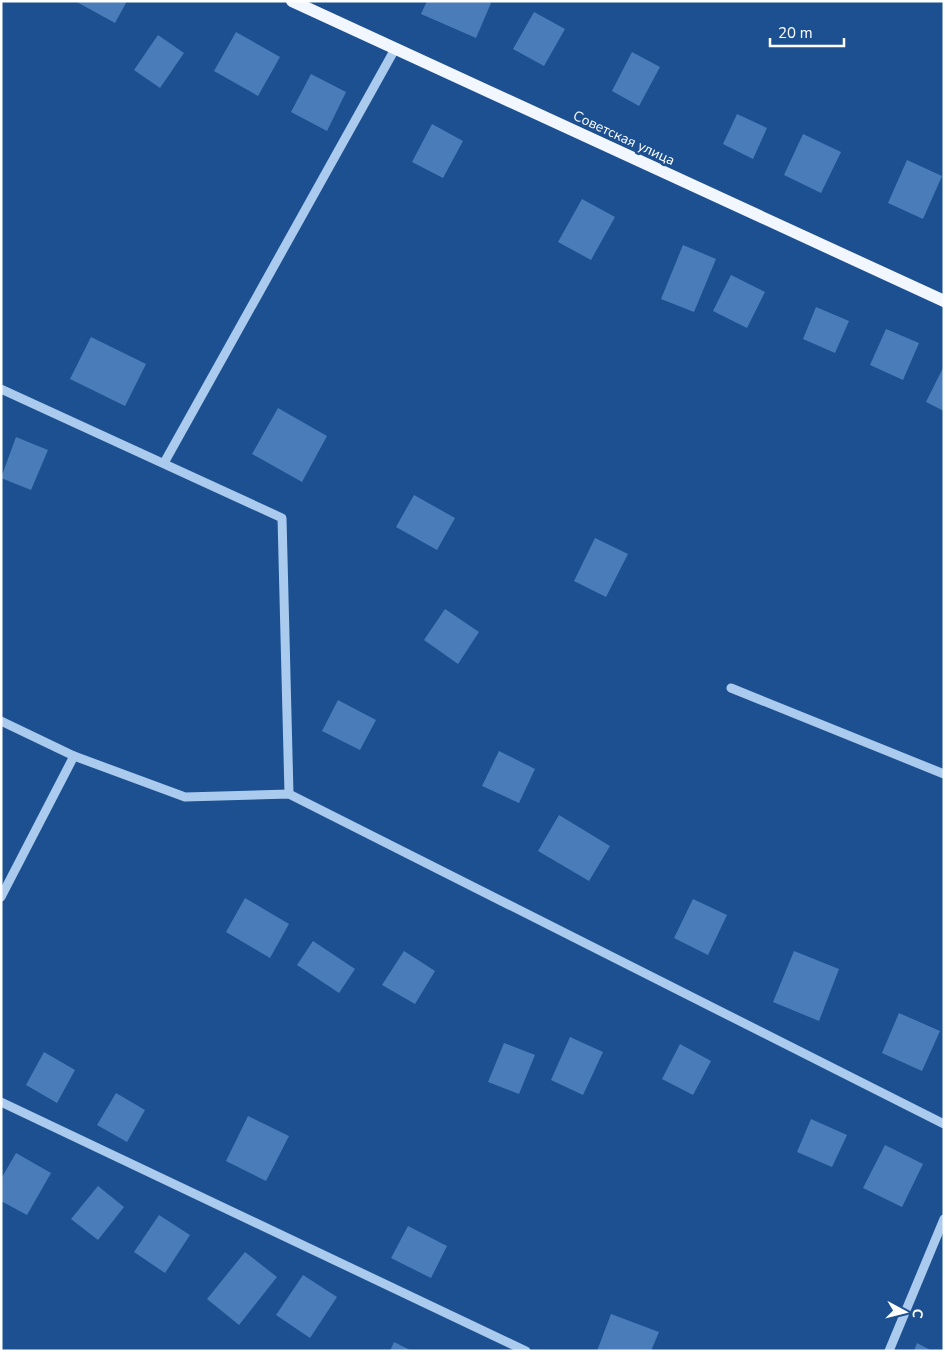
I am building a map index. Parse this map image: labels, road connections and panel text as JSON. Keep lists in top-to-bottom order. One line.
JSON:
{"streets":{"main road":["Советская улица"]},"scale_bar":"20 m","north":"right"}
